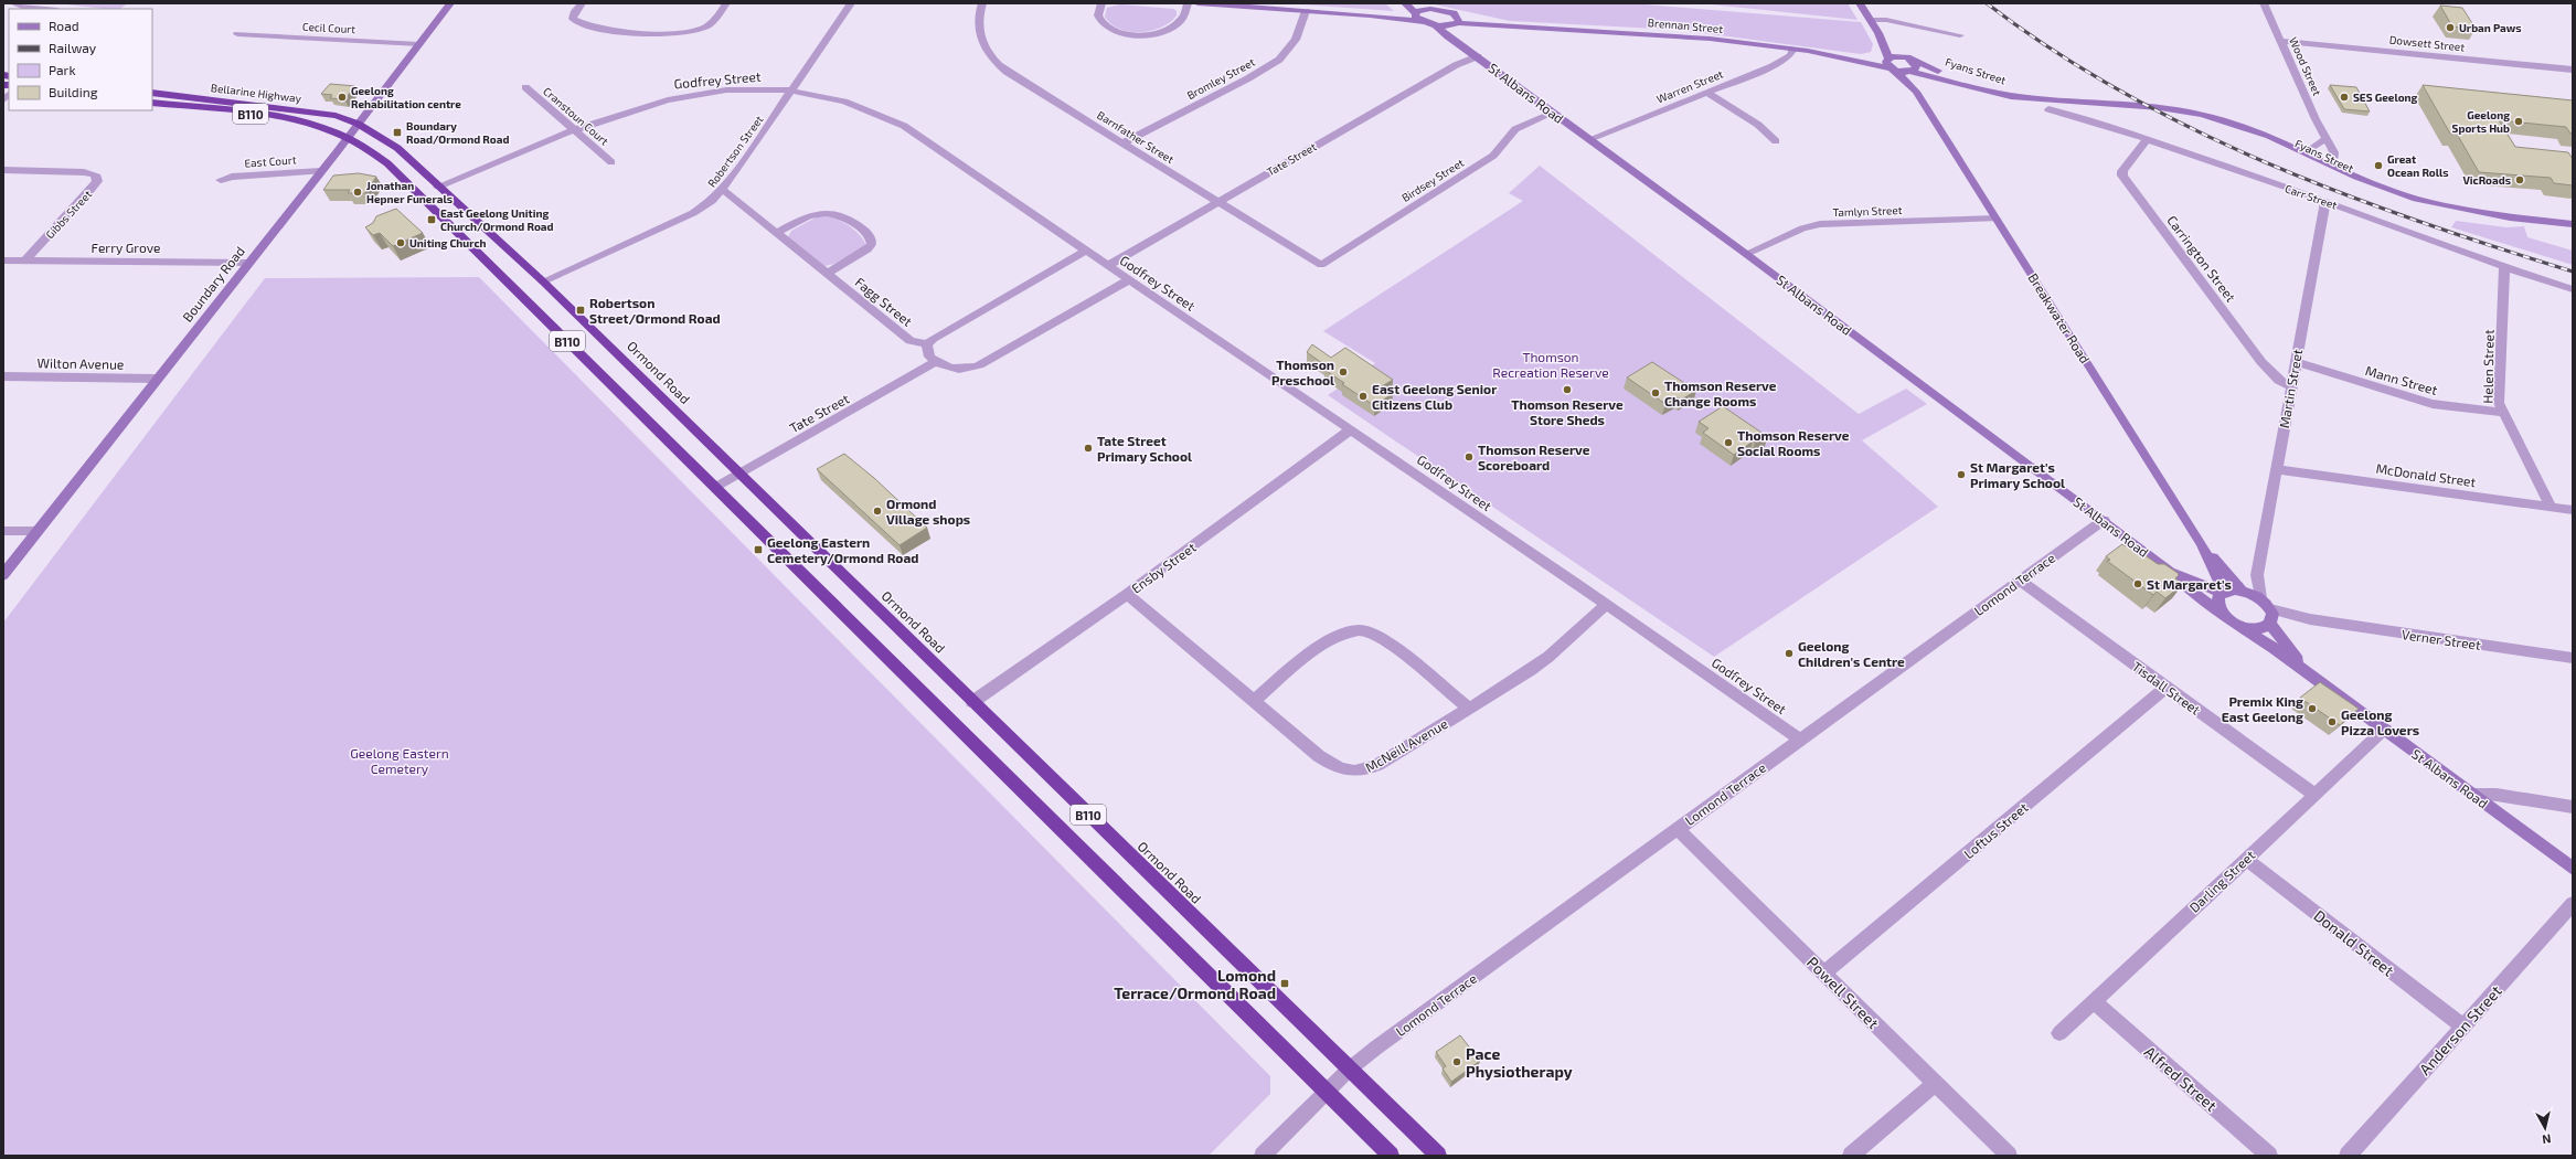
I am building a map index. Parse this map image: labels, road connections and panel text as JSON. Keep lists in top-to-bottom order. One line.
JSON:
{"streets":{"highway":["Bellarine Highway","B110","Ormond Road"],"main road":["Brennan Street","Fyans Street","St Albans Road","Boundary Road","Breakwater Road"],"street":["Cecil Court","Dowsett Street","Wood Street","Bromley Street","Godfrey Street","Warren Street","Cranstoun Court","Barnfather Street","Robertson Street","Tate Street","East Court","Birdsey Street","Carr Street","Tamlyn Street","Gibbs Street","Ferry Grove","Carrington Street","Fagg Street","Wilton Avenue","Helen Street","Mann Street","Martin Street","McDonald Street","Ensby Street","Lomond Terrace","Verner Street","Tisdall Street","McNeill Avenue","Loftus Street","Darling Street","Donald Street","Powell Street","Anderson Street","Alfred Street"]},"crossings":[["Brennan Street","Fyans Street"],["Brennan Street","Warren Street"],["Brennan Street","St Albans Road"],["Brennan Street","Breakwater Road"],["Cecil Court","Boundary Road"],["Dowsett Street","Wood Street"],["Wood Street","Fyans Street"],["Fyans Street","Breakwater Road"],["Bromley Street","Barnfather Street"],["Godfrey Street","Cranstoun Court"],["Godfrey Street","Robertson Street"],["Godfrey Street","Tate Street"],["Godfrey Street","Ormond Road"],["Godfrey Street","Ensby Street"],["Godfrey Street","Lomond Terrace"],["Godfrey Street","McNeill Avenue"],["Warren Street","St Albans Road"],["Bellarine Highway","B110"],["Bellarine Highway","Boundary Road"],["Bellarine Highway","Ormond Road"],["St Albans Road","Tate Street"],["St Albans Road","Birdsey Street"],["St Albans Road","Tamlyn Street"],["St Albans Road","Breakwater Road"],["St Albans Road","Martin Street"],["St Albans Road","Lomond Terrace"],["St Albans Road","Verner Street"],["St Albans Road","Darling Street"],["B110","Tate Street"],["B110","Boundary Road"],["B110","Lomond Terrace"],["Barnfather Street","Tate Street"],["Barnfather Street","Birdsey Street"],["Robertson Street","Fagg Street"],["Robertson Street","Ormond Road"],["Tate Street","Ormond Road"],["East Court","Boundary Road"],["Carr Street","Carrington Street"],["Carr Street","Helen Street"],["Carr Street","Martin Street"],["Tamlyn Street","Breakwater Road"],["Gibbs Street","Ferry Grove"],["Ferry Grove","Boundary Road"],["Carrington Street","Martin Street"],["Boundary Road","Wilton Avenue"],["Boundary Road","Ormond Road"],["Breakwater Road","Martin Street"],["Helen Street","Mann Street"],["Helen Street","McDonald Street"],["Ormond Road","Ensby Street"],["Ormond Road","Lomond Terrace"],["Mann Street","Martin Street"],["Martin Street","McDonald Street"],["Ensby Street","McNeill Avenue"],["Lomond Terrace","Tisdall Street"],["Lomond Terrace","Powell Street"],["Tisdall Street","Loftus Street"],["Tisdall Street","Darling Street"],["Loftus Street","Powell Street"],["Darling Street","Donald Street"],["Darling Street","Alfred Street"],["Donald Street","Anderson Street"]],"parks":["Thomson Recreation Reserve","Geelong Eastern Cemetery"],"places":{"other":["Urban Paws","Geelong Rehabilitation centre","SES Geelong","Geelong Sports Hub","Great Ocean Rolls","VicRoads","Jonathan Hepner Funerals","Uniting Church","Thomson Preschool","Thomson Reserve Store Sheds","Thomson Reserve Change Rooms","East Geelong Senior Citizens Club","Thomson Reserve Social Rooms","Tate Street Primary School","Thomson Reserve Scoreboard","St Margaret's Primary School","Ormond Village shops","St Margaret's","Geelong Children's Centre","Premix King East Geelong","Geelong Pizza Lovers","Pace Physiotherapy"],"transit":["Boundary Road/Ormond Road","East Geelong Uniting Church/Ormond Road","Robertson Street/Ormond Road","Geelong Eastern Cemetery/Ormond Road","Lomond Terrace/Ormond Road"]},"legend":["Road","Railway","Park","Building"],"north":"bottom"}
